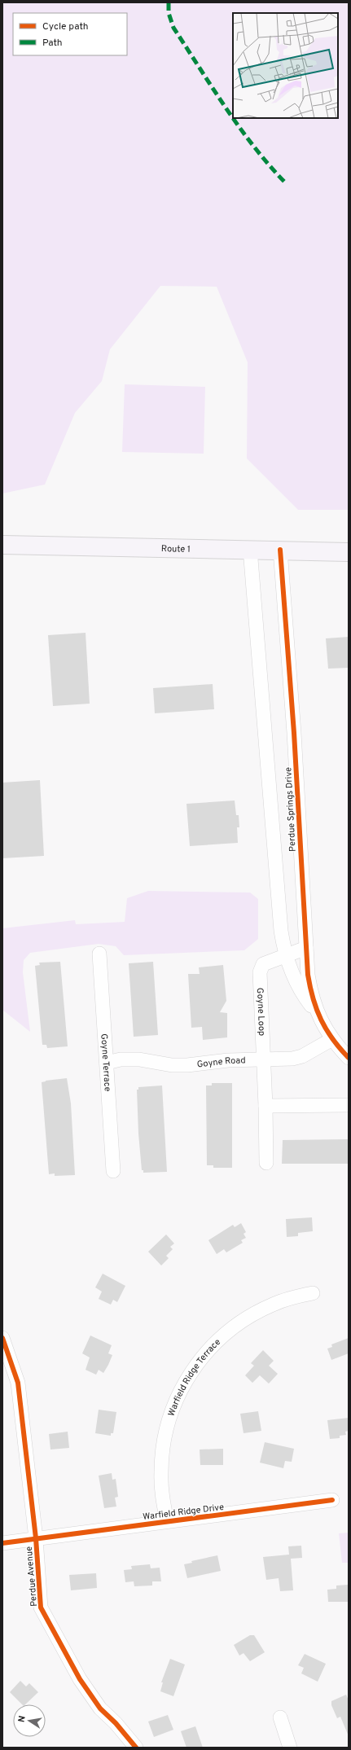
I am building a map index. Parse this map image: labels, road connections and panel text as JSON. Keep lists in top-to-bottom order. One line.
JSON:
{"streets":{"main road":["Route 1"],"street":["Perdue Springs Drive","Goyne Loop","Goyne Terrace","Goyne Road","Warfield Ridge Terrace","Warfield Ridge Drive","Perdue Avenue"]},"crossings":[["Route 1","Perdue Springs Drive"],["Perdue Springs Drive","Goyne Loop"],["Perdue Springs Drive","Goyne Road"],["Goyne Loop","Goyne Road"],["Goyne Terrace","Goyne Road"],["Warfield Ridge Terrace","Warfield Ridge Drive"],["Warfield Ridge Drive","Perdue Avenue"]],"legend":["Cycle path","Path"],"north":"left"}
